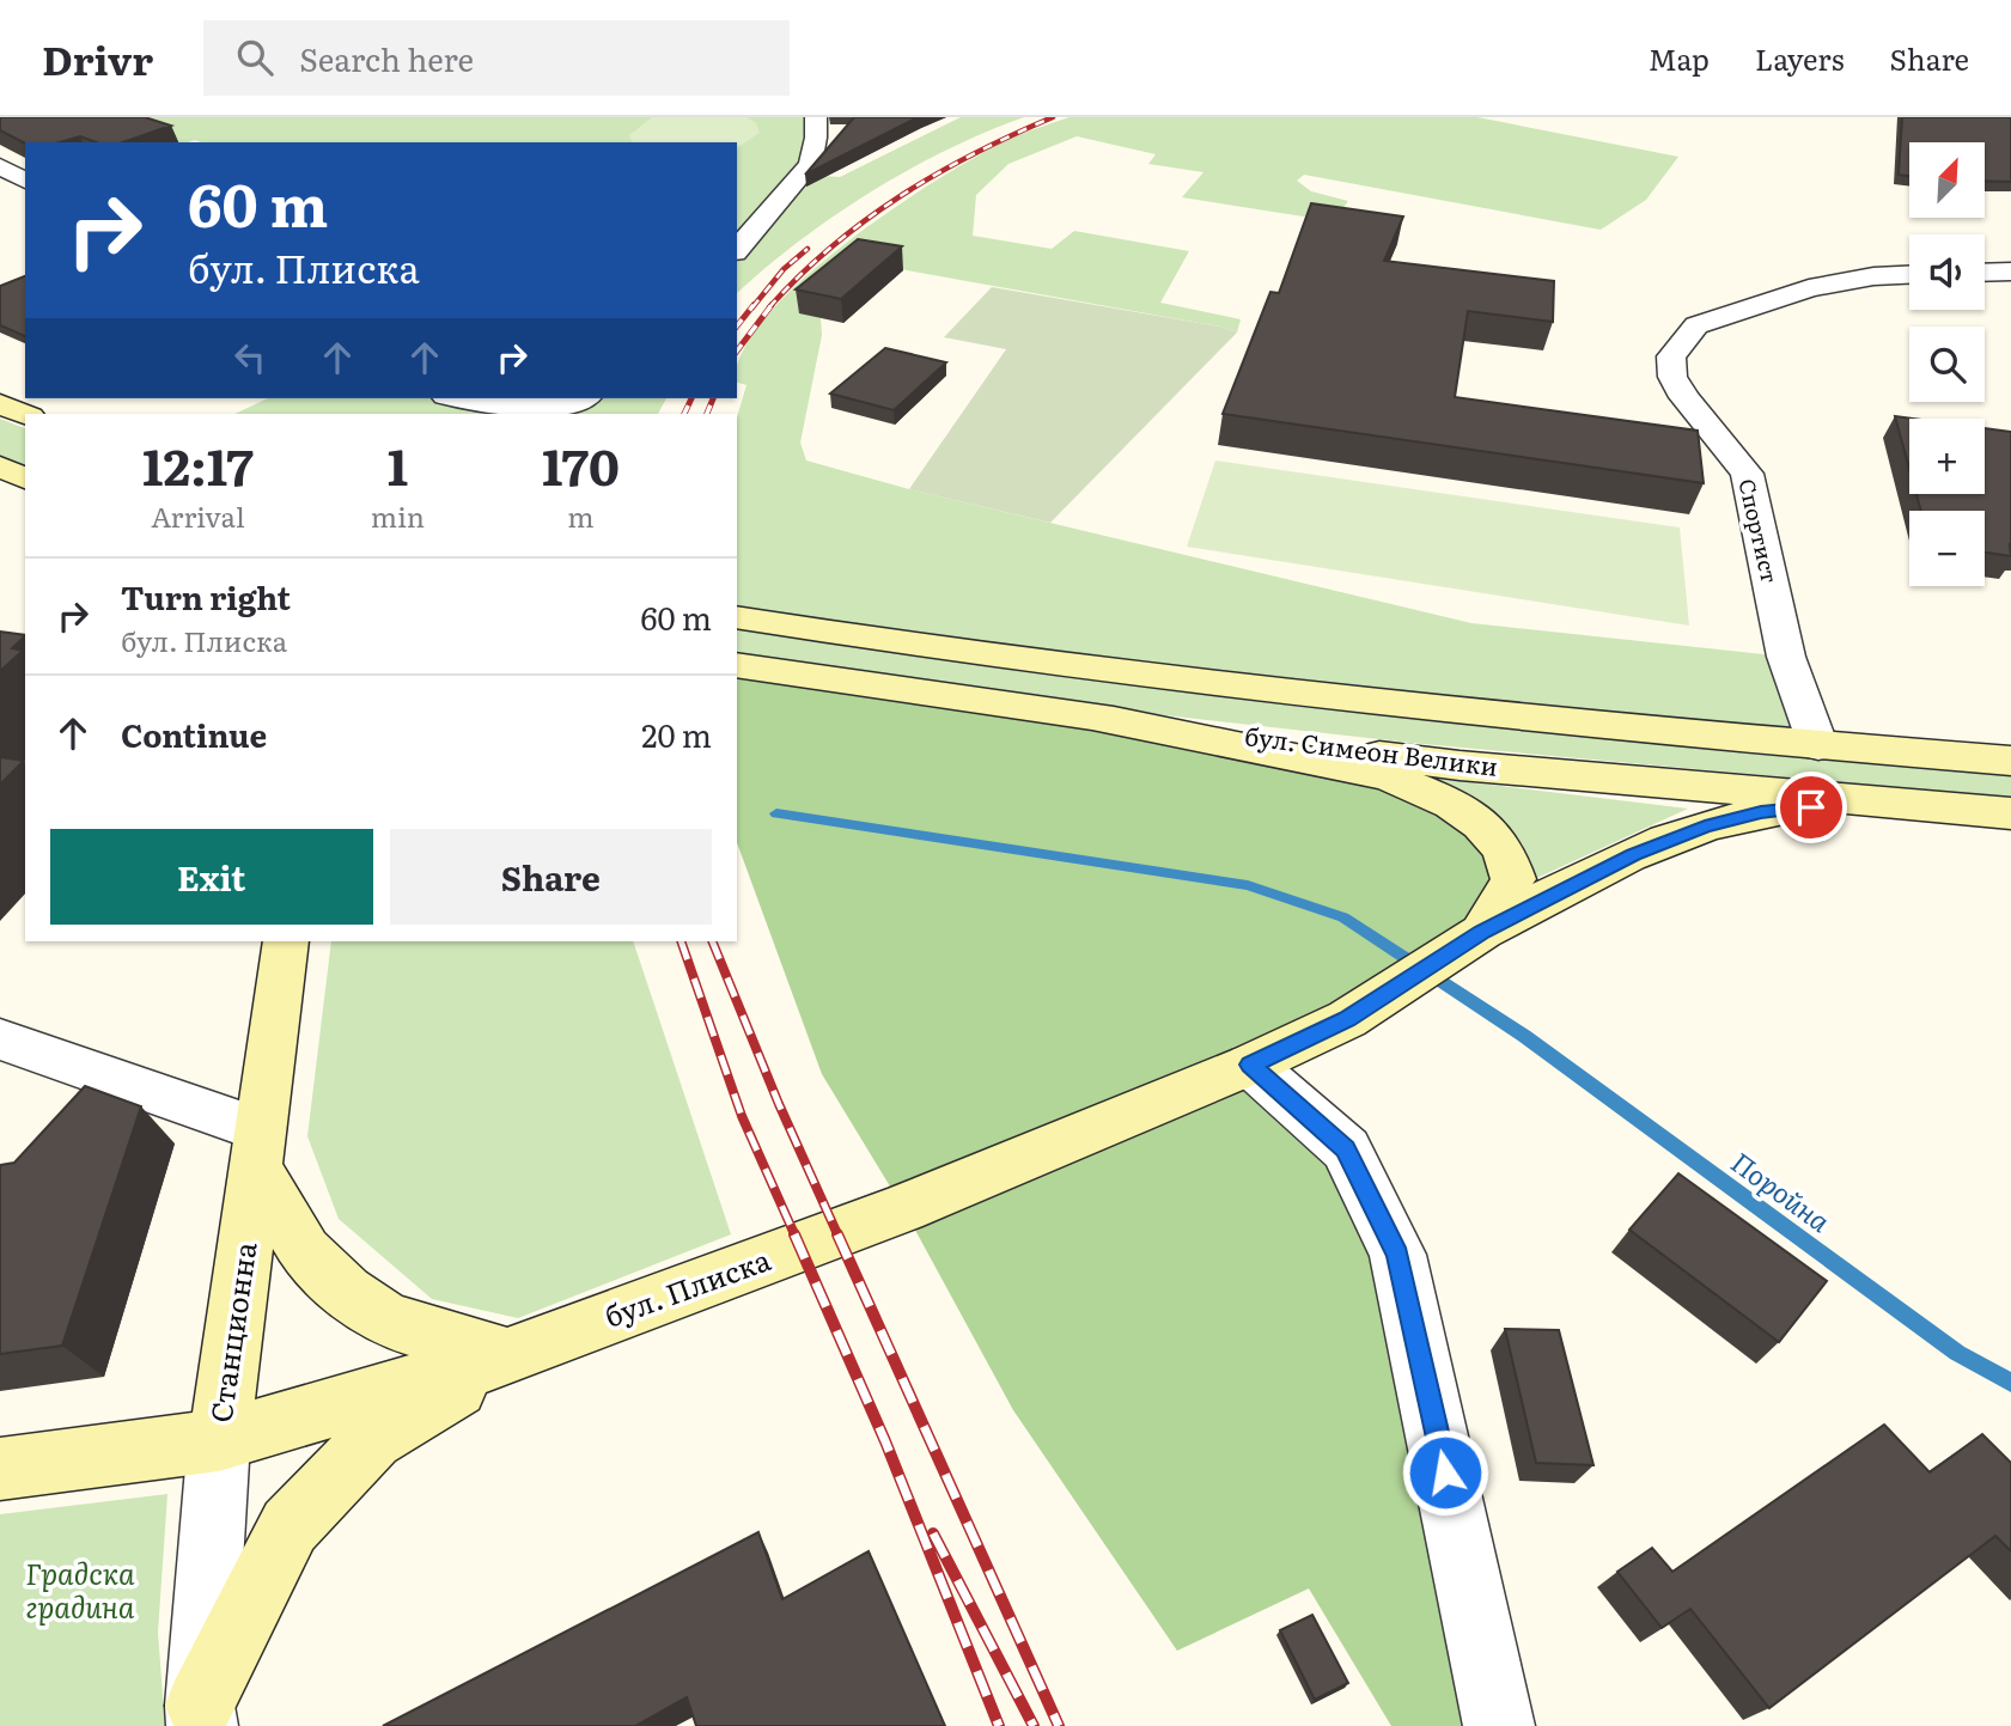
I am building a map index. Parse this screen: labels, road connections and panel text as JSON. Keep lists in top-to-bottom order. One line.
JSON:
{"streets":{"main road":["бул. Симеон Велики","бул. Плиска","Станционна"],"street":["Спортист"]},"crossings":[["Спортист","бул. Симеон Велики"],["бул. Плиска","Станционна"]],"water":["Поройна"],"parks":["Градска градина"],"north":"top right","page":{"header":"Drivr","search":"Search here","nav":["Map","Layers","Share"],"map_buttons":["+","−"],"turn":["60 m","бул. Плиска"],"eta":["12:17","Arrival","1","min","170","m"],"list":[{"name":"Turn right","note":"бул. Плиска","value":"60 m"},{"name":"Continue","value":"20 m"}],"buttons":["Exit","Share"]}}
